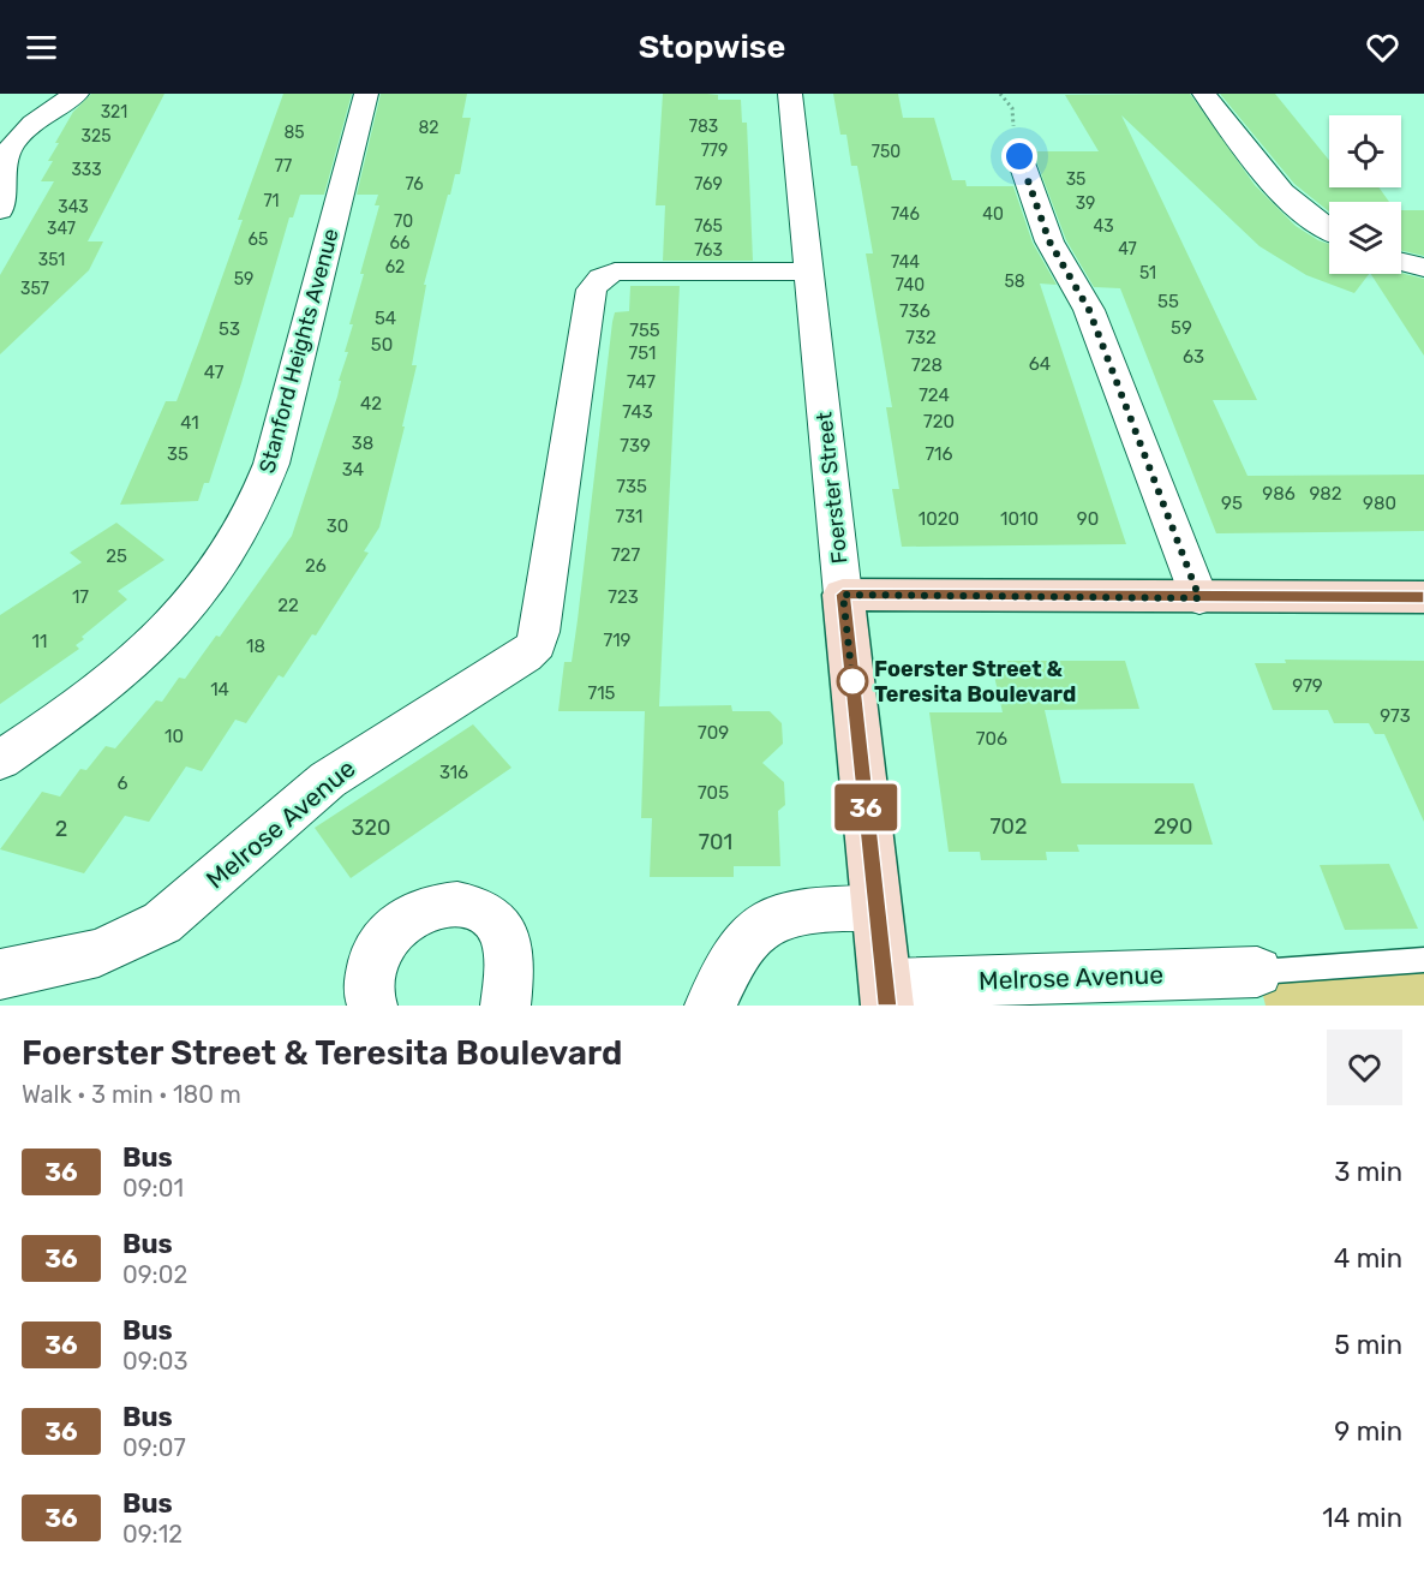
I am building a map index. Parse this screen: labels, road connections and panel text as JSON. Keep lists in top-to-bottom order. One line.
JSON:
{"streets":{"street":["Stanford Heights Avenue","Foerster Street","Melrose Avenue"]},"crossings":[["Foerster Street","Melrose Avenue"]],"places":["Foerster Street & Teresita Boulevard"],"lines":["bus line 36"],"house_numbers":["321","783","82","85","325","779","750","77","333","35","76","769","71","39","343","746","40","70","765","43","347","65","66","47","763","351","744","62","51","59","58","740","357","55","736","54","59","53","755","732","50","751","63","64","728","47","747","724","42","743","720","41","38","739","35","716","34","735","986","982","95","980","731","1020","1010","90","30","727","25","26","17","723","22","719","11","18","979","14","715","973","709","10","706","316","6","705","702","290","320","2","701"],"page":{"header":"Stopwise","on_map":"36","heading":["Foerster Street & Teresita Boulevard","Walk · 3 min · 180 m"],"list":[{"mark":"36","name":"Bus","note":"09:01","value":"3 min"},{"mark":"36","name":"Bus","note":"09:02","value":"4 min"},{"mark":"36","name":"Bus","note":"09:03","value":"5 min"},{"mark":"36","name":"Bus","note":"09:07","value":"9 min"},{"mark":"36","name":"Bus","note":"09:12","value":"14 min"}]}}
